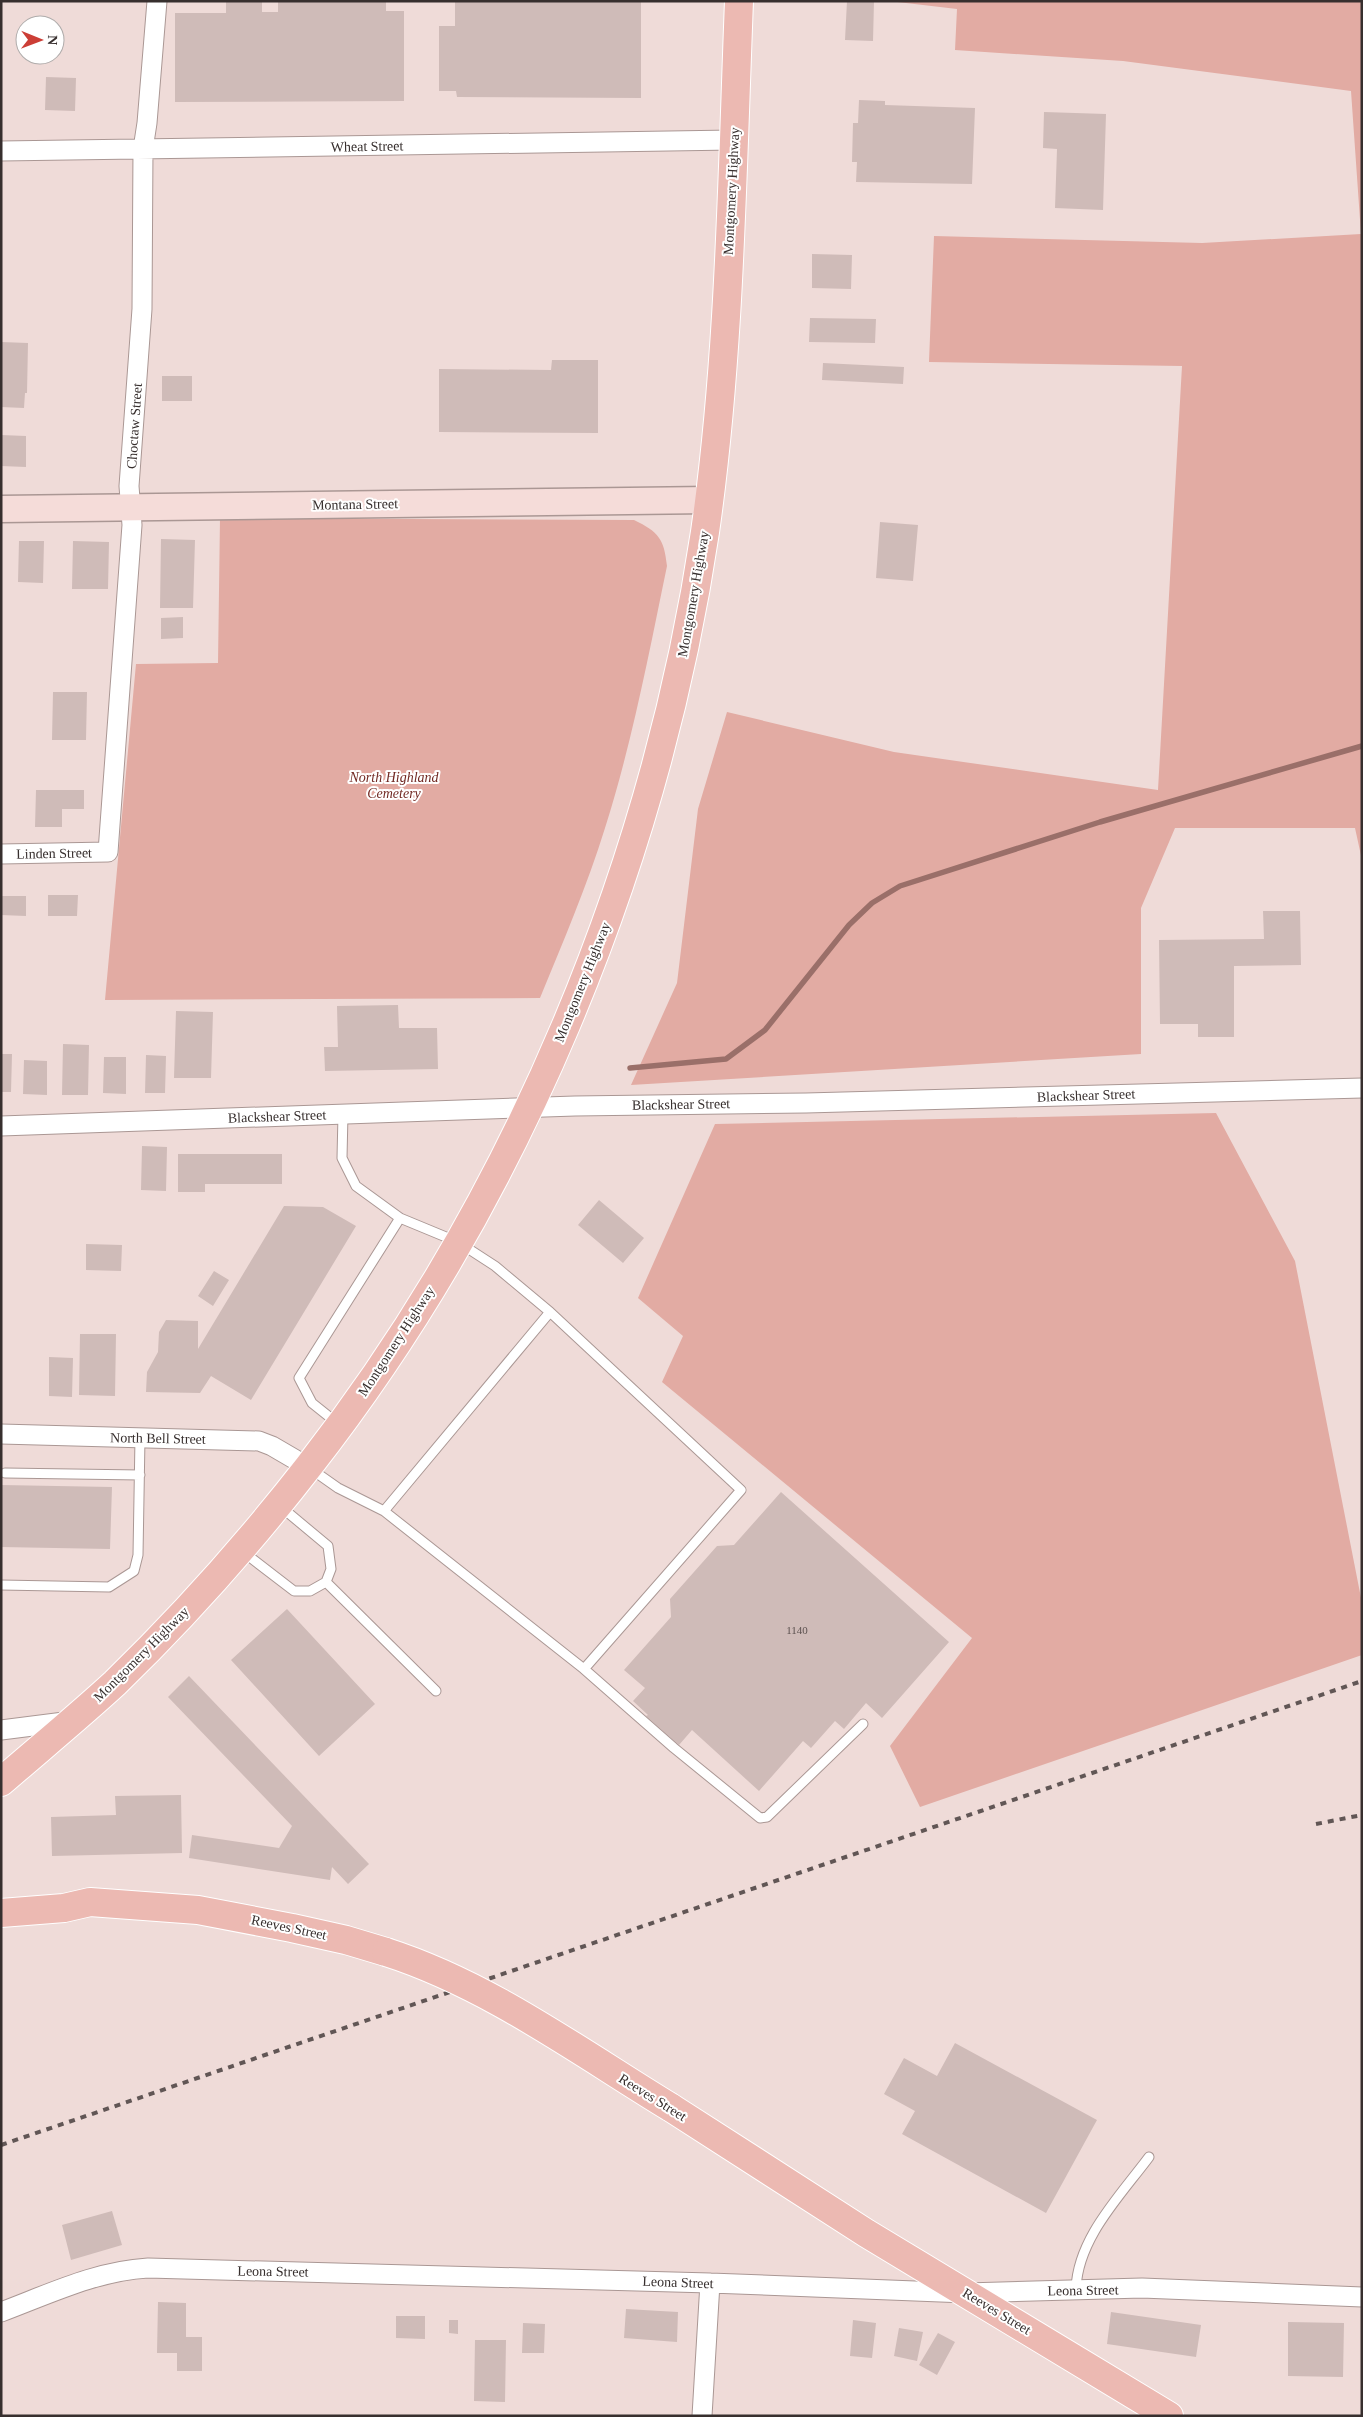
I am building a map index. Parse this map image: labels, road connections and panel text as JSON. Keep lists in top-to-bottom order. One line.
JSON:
{"streets":{"main road":["Montgomery Highway","Reeves Street"],"street":["Wheat Street","Choctaw Street","Montana Street","Linden Street","Blackshear Street","North Bell Street","Leona Street"]},"crossings":[["Wheat Street","Montgomery Highway"],["Wheat Street","Choctaw Street"],["Montgomery Highway","Montana Street"],["Montgomery Highway","Blackshear Street"],["Montgomery Highway","North Bell Street"],["Choctaw Street","Montana Street"],["Choctaw Street","Linden Street"],["Reeves Street","Leona Street"]],"parks":["North Highland Cemetery"],"house_numbers":["1140"],"north":"right"}
